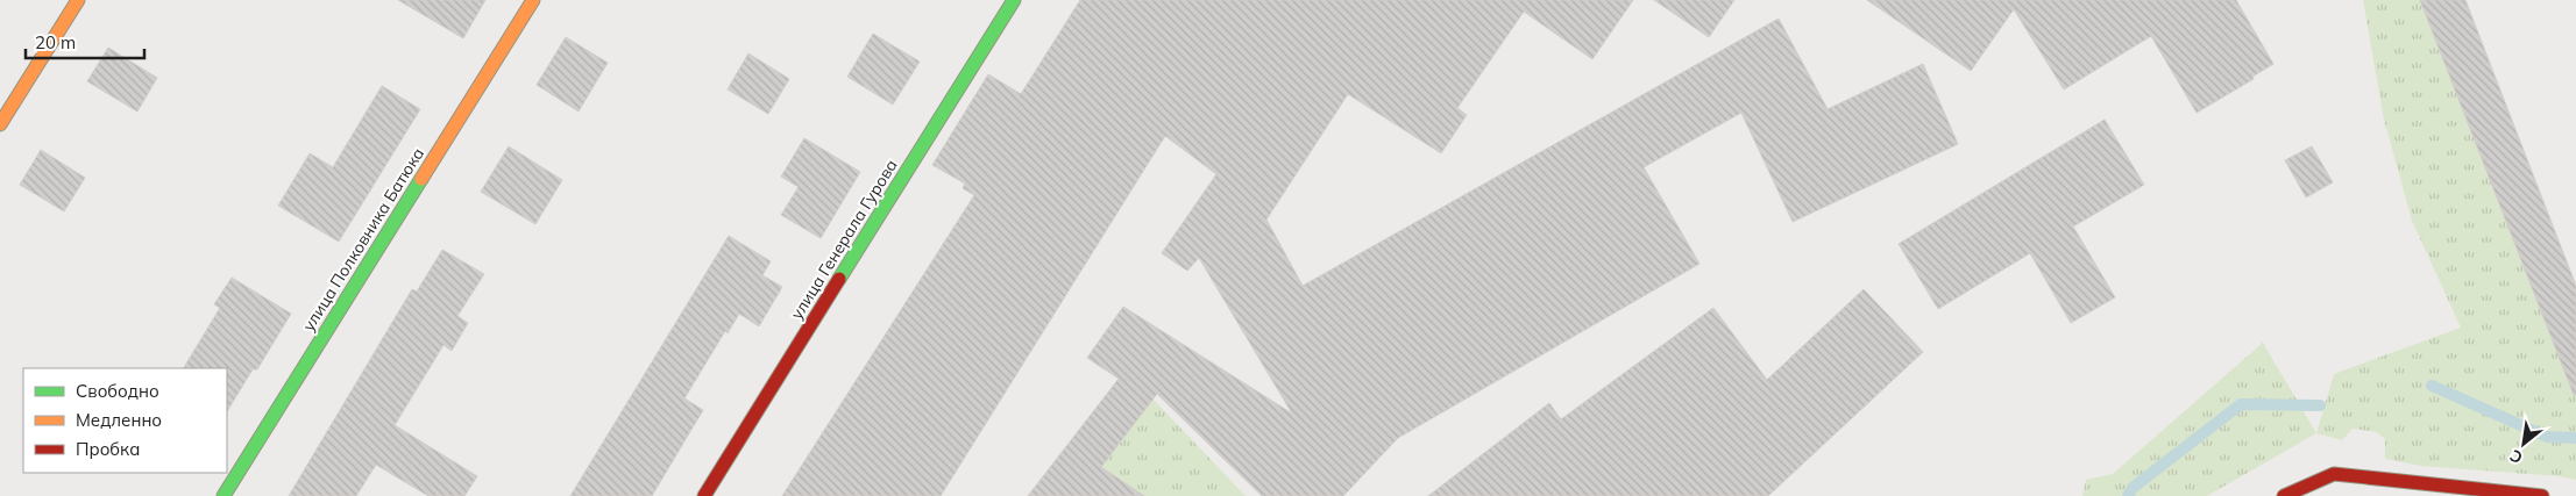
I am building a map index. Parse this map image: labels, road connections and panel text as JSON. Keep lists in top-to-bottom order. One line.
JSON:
{"streets":{"street":["улица Полковника Батюка","улица Генерала Гурова"]},"legend":["Свободно","Медленно","Пробка"],"scale_bar":"20 m","north":"bottom left"}
